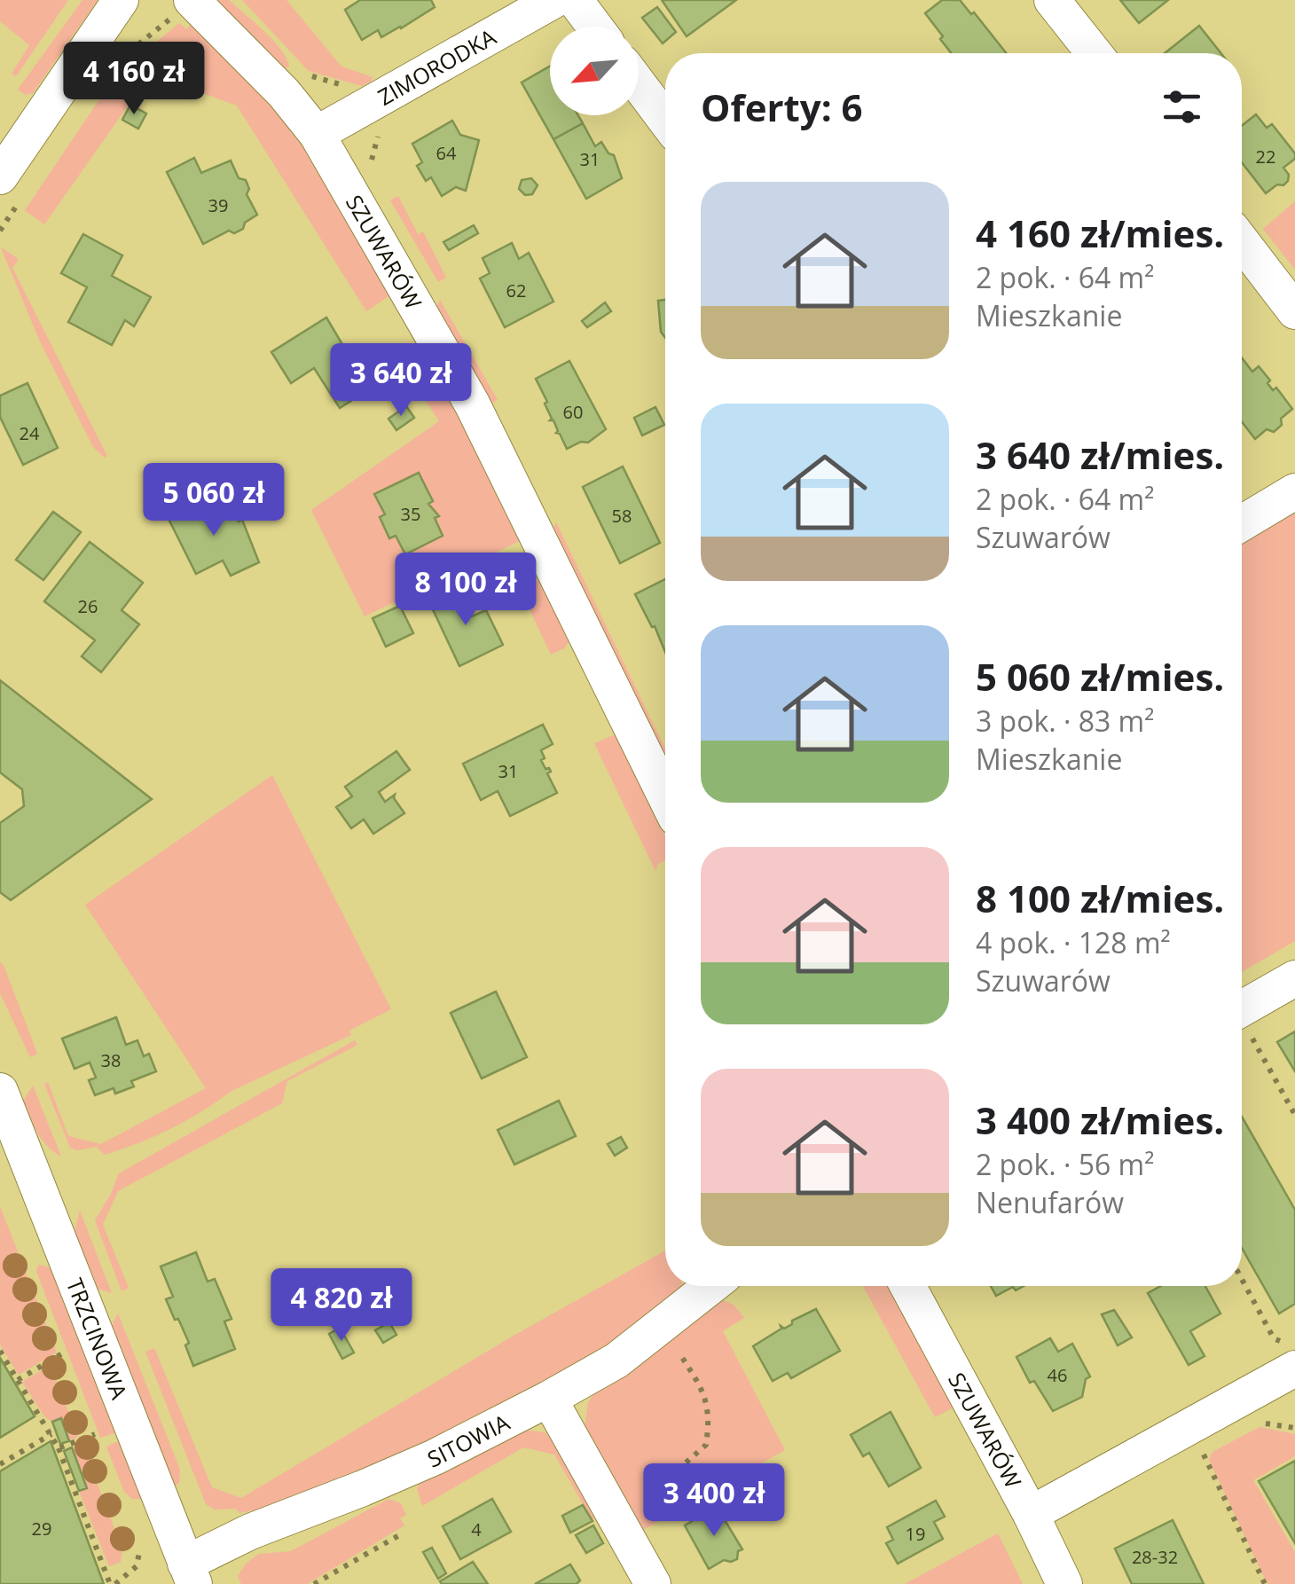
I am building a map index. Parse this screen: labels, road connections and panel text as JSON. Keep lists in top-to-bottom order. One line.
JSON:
{"streets":{"street":["ZIMORODKA","SZUWARÓW","TRZCINOWA","SITOWIA"]},"crossings":[["ZIMORODKA","SZUWARÓW"],["TRZCINOWA","SITOWIA"]],"house_numbers":["64","22","31","39","62","60","24","35","58","26","31","38","46","29","4","19","28-32"],"north":"bottom left","page":{"price":["4 160 zł","3 640 zł","5 060 zł","8 100 zł","4 820 zł","3 400 zł"],"heading":"Oferty: 6","list":[{"name":"4 160 zł/mies.","note":"2 pok. · 64 m² · Mieszkanie"},{"name":"3 640 zł/mies.","note":"2 pok. · 64 m² · Szuwarów"},{"name":"5 060 zł/mies.","note":"3 pok. · 83 m² · Mieszkanie"},{"name":"8 100 zł/mies.","note":"4 pok. · 128 m² · Szuwarów"},{"name":"3 400 zł/mies.","note":"2 pok. · 56 m² · Nenufarów"}]}}
